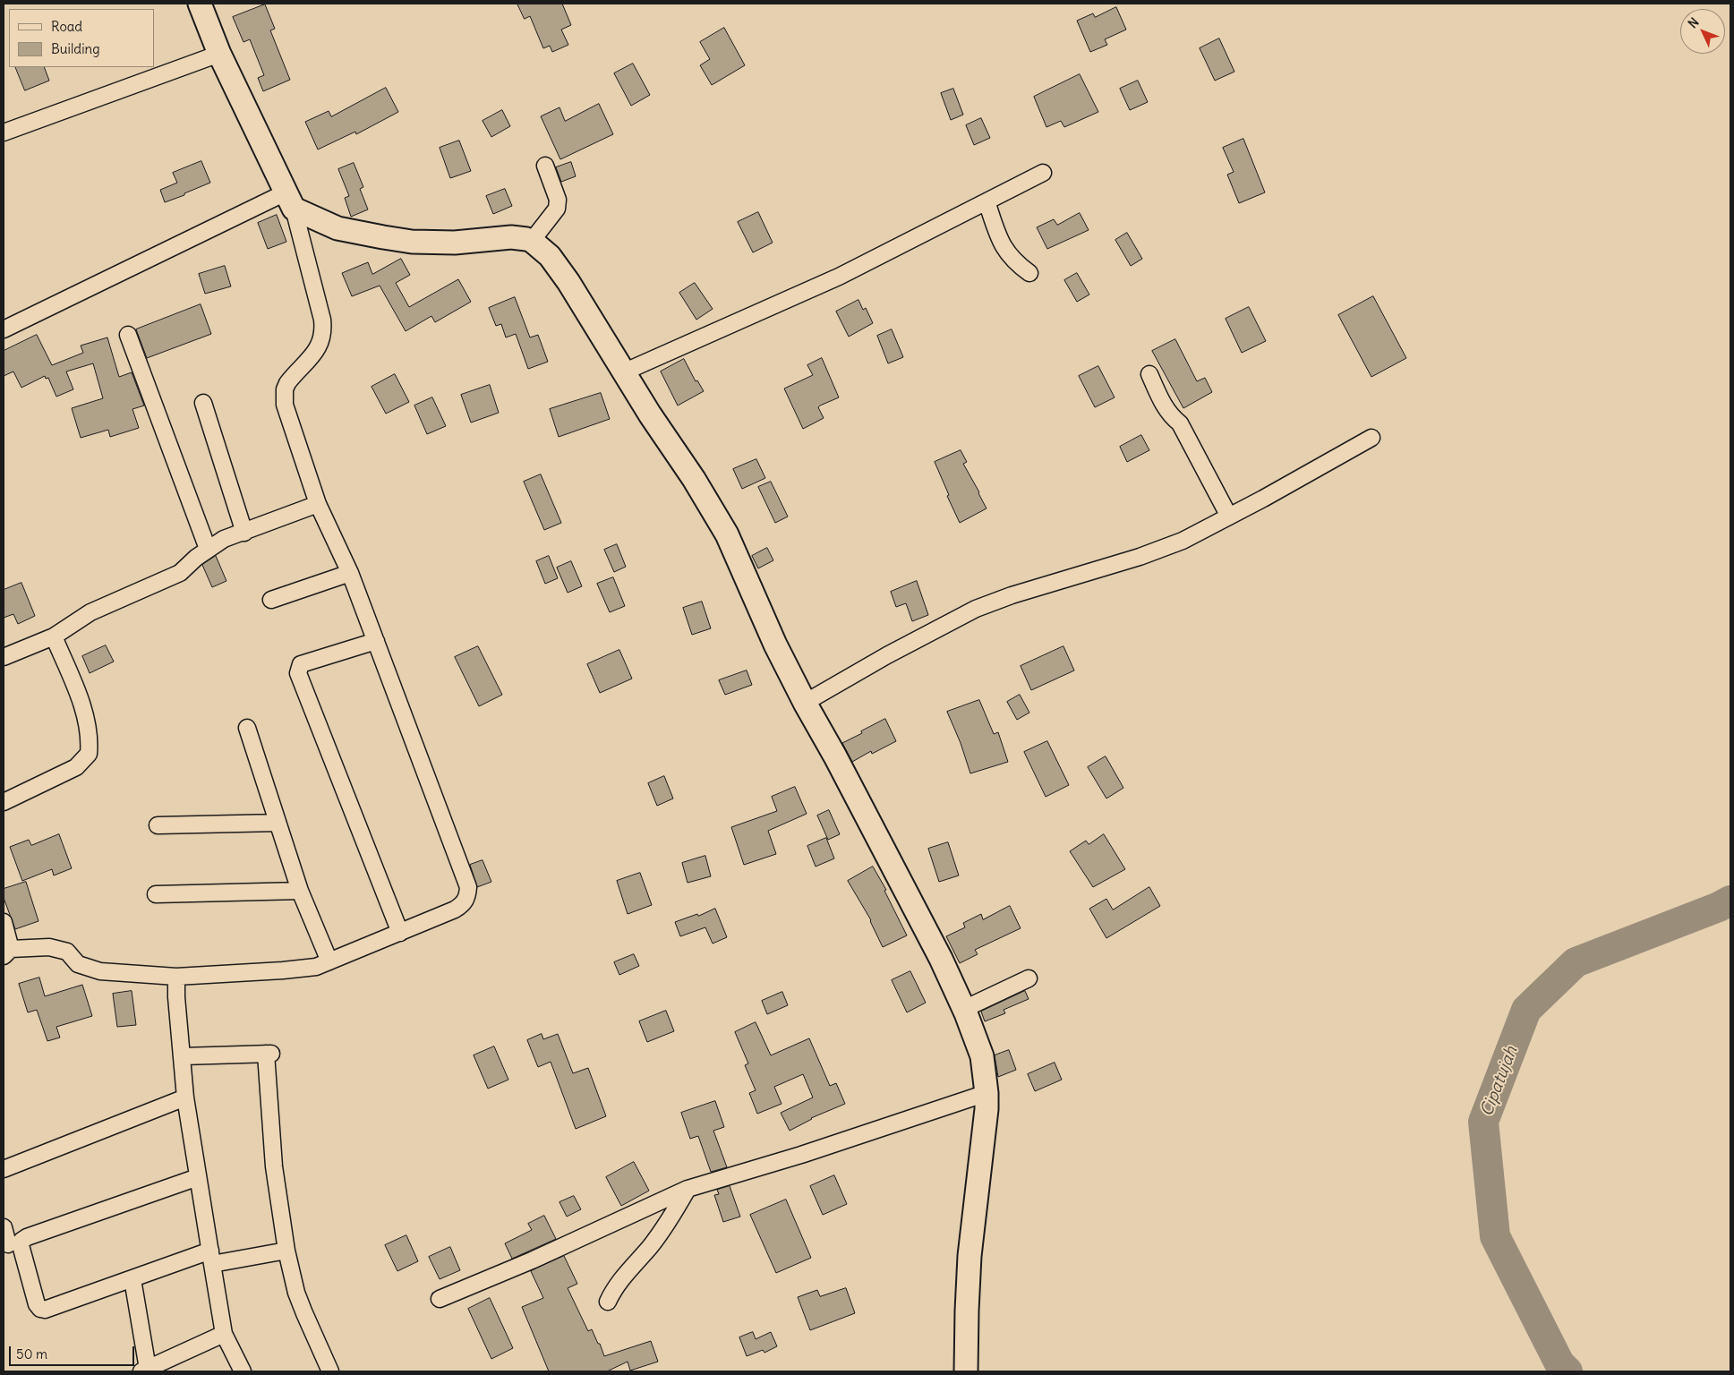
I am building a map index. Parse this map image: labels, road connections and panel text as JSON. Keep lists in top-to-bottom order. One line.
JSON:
{"water":["Cipatujah"],"legend":["Road","Building"],"scale_bar":"50 m","north":"top left"}
